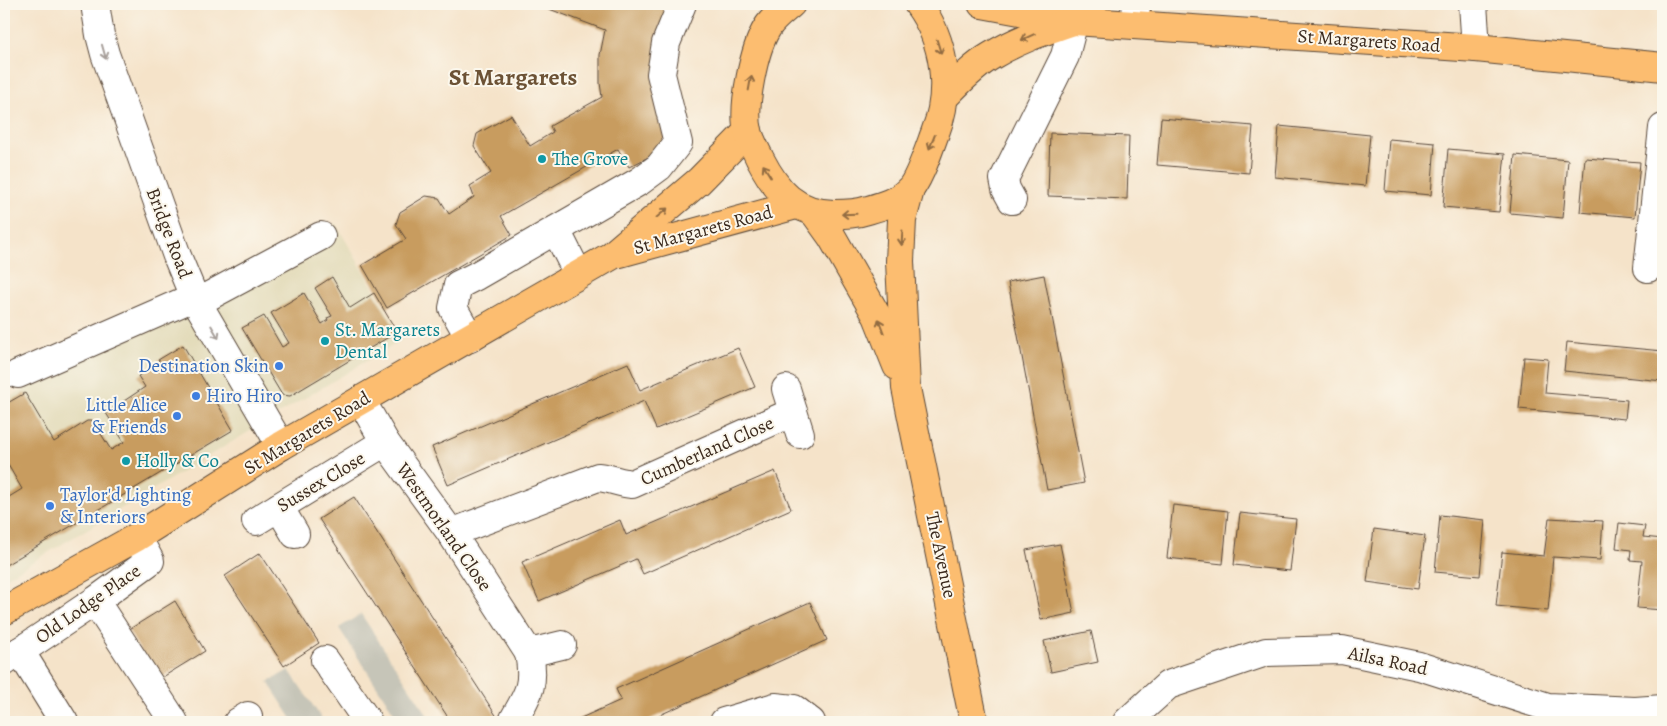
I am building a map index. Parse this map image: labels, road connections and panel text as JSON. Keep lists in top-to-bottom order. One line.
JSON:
{"streets":{"main road":["St Margarets Road","The Avenue"],"street":["Bridge Road","Cumberland Close","Sussex Close","Westmorland Close","Old Lodge Place","Ailsa Road"]},"crossings":[["St Margarets Road","Bridge Road"],["St Margarets Road","Westmorland Close"],["St Margarets Road","The Avenue"],["St Margarets Road","Old Lodge Place"],["Cumberland Close","Westmorland Close"],["Sussex Close","Westmorland Close"]],"one_way":["Bridge Road"],"districts":["St Margarets"],"places":["The Grove","St. Margarets Dental","Destination Skin","Hiro Hiro","Little Alice & Friends","Holly & Co","Taylor'd Lighting & Interiors"]}
